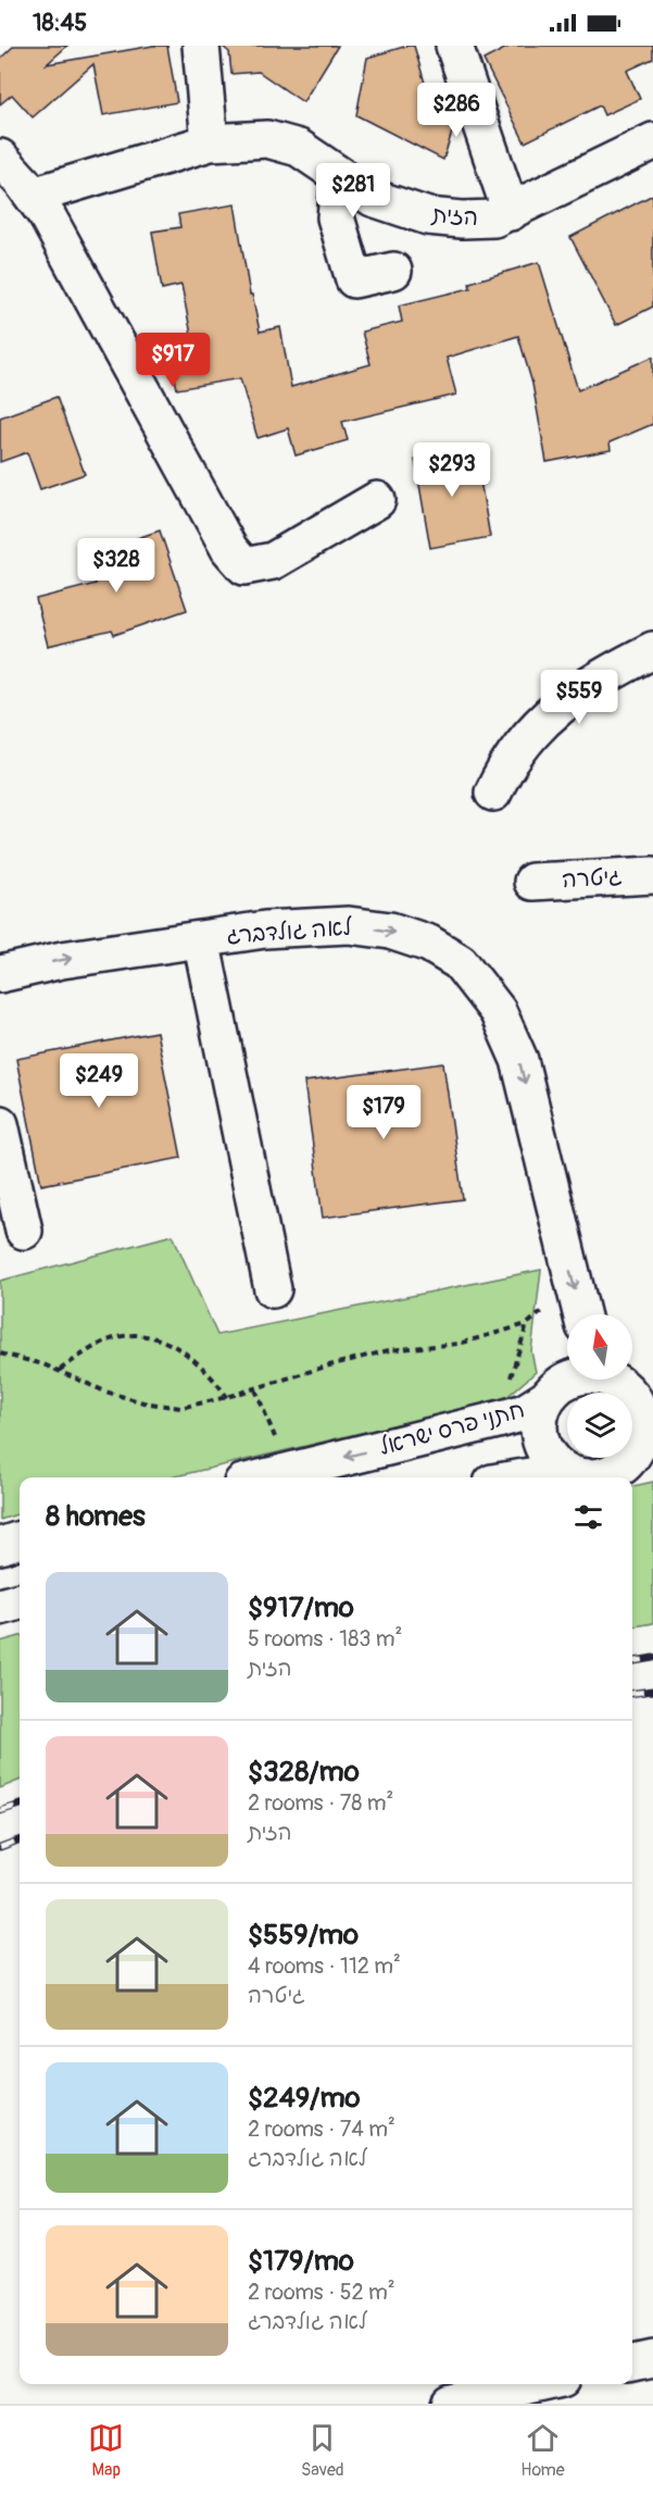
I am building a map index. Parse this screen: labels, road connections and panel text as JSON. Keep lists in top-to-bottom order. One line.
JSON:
{"streets":{"street":["הזית","גיטרה","לאה גולדברג","חתני פרס ישראל"]},"one_way":["חתני פרס ישראל"],"north":"top","page":{"status":"18:45","price":["$286","$281","$917","$293","$328","$559","$249","$179"],"heading":"8 homes","list":[{"name":"$917/mo","note":"5 rooms · 183 m² · הזית"},{"name":"$328/mo","note":"2 rooms · 78 m² · הזית"},{"name":"$559/mo","note":"4 rooms · 112 m² · גיטרה"},{"name":"$249/mo","note":"2 rooms · 74 m² · לאה גולדברג"},{"name":"$179/mo","note":"2 rooms · 52 m² · לאה גולדברג"}],"tabs":["Map","Saved","Home"]}}
